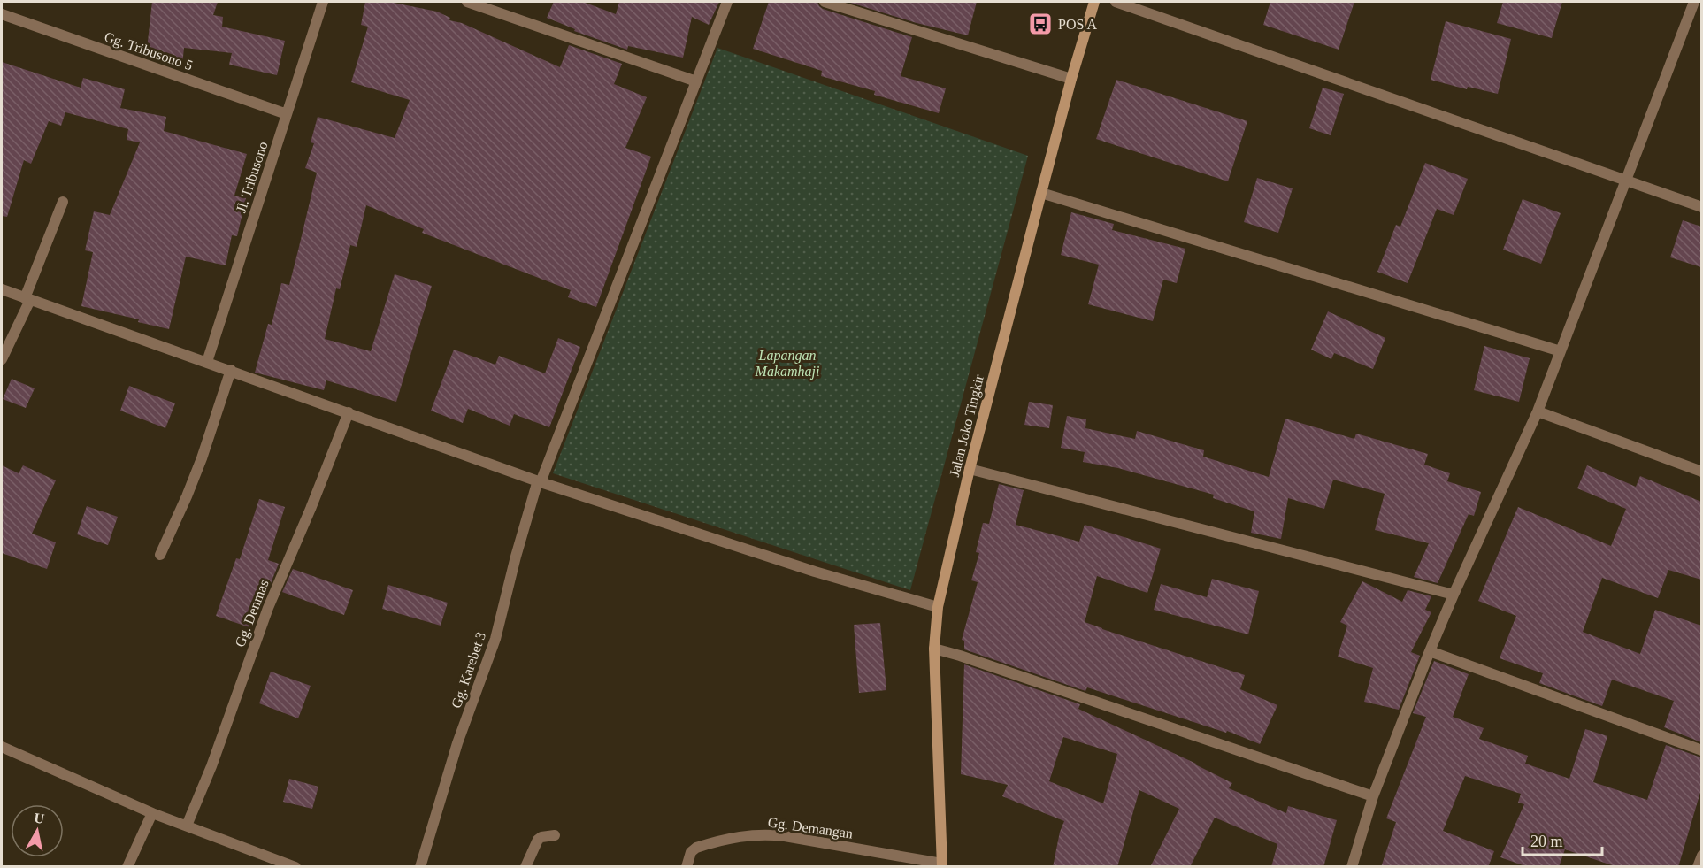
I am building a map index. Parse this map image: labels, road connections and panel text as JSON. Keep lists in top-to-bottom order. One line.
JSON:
{"streets":{"main road":["Jalan Joko Tingkir"],"street":["Gg. Tribusono 5","Jl. Tribusono","Gg. Denmas","Gg. Karebet 3","Gg. Demangan"]},"crossings":[["Gg. Tribusono 5","Jl. Tribusono"],["Jalan Joko Tingkir","Gg. Demangan"]],"parks":["Lapangan Makamhaji"],"places":{"bus stop":["POS A"]},"scale_bar":"20 m","north":"top"}
